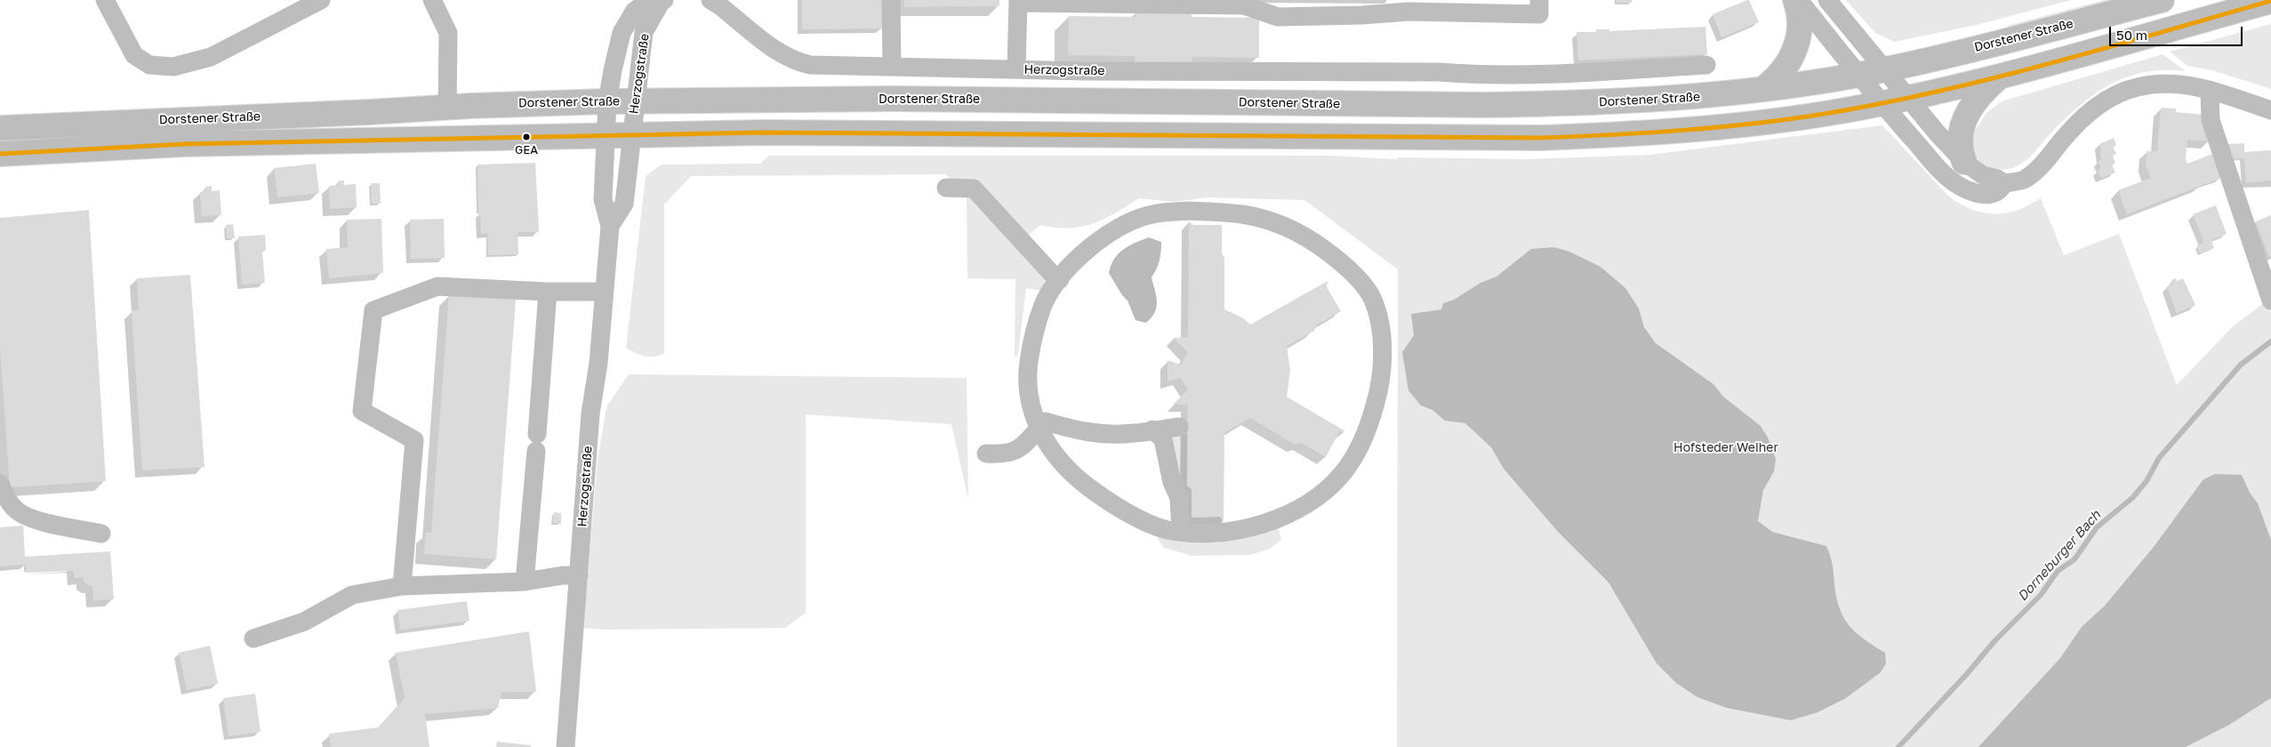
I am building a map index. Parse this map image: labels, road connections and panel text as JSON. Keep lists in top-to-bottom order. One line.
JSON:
{"streets":{"main road":["Dorstener Straße"],"street":["Herzogstraße"]},"crossings":[["Dorstener Straße","Herzogstraße"]],"water":["Dorneburger Bach"],"parks":["Hofsteder Weiher"],"places":["GEA"],"scale_bar":"50 m"}
